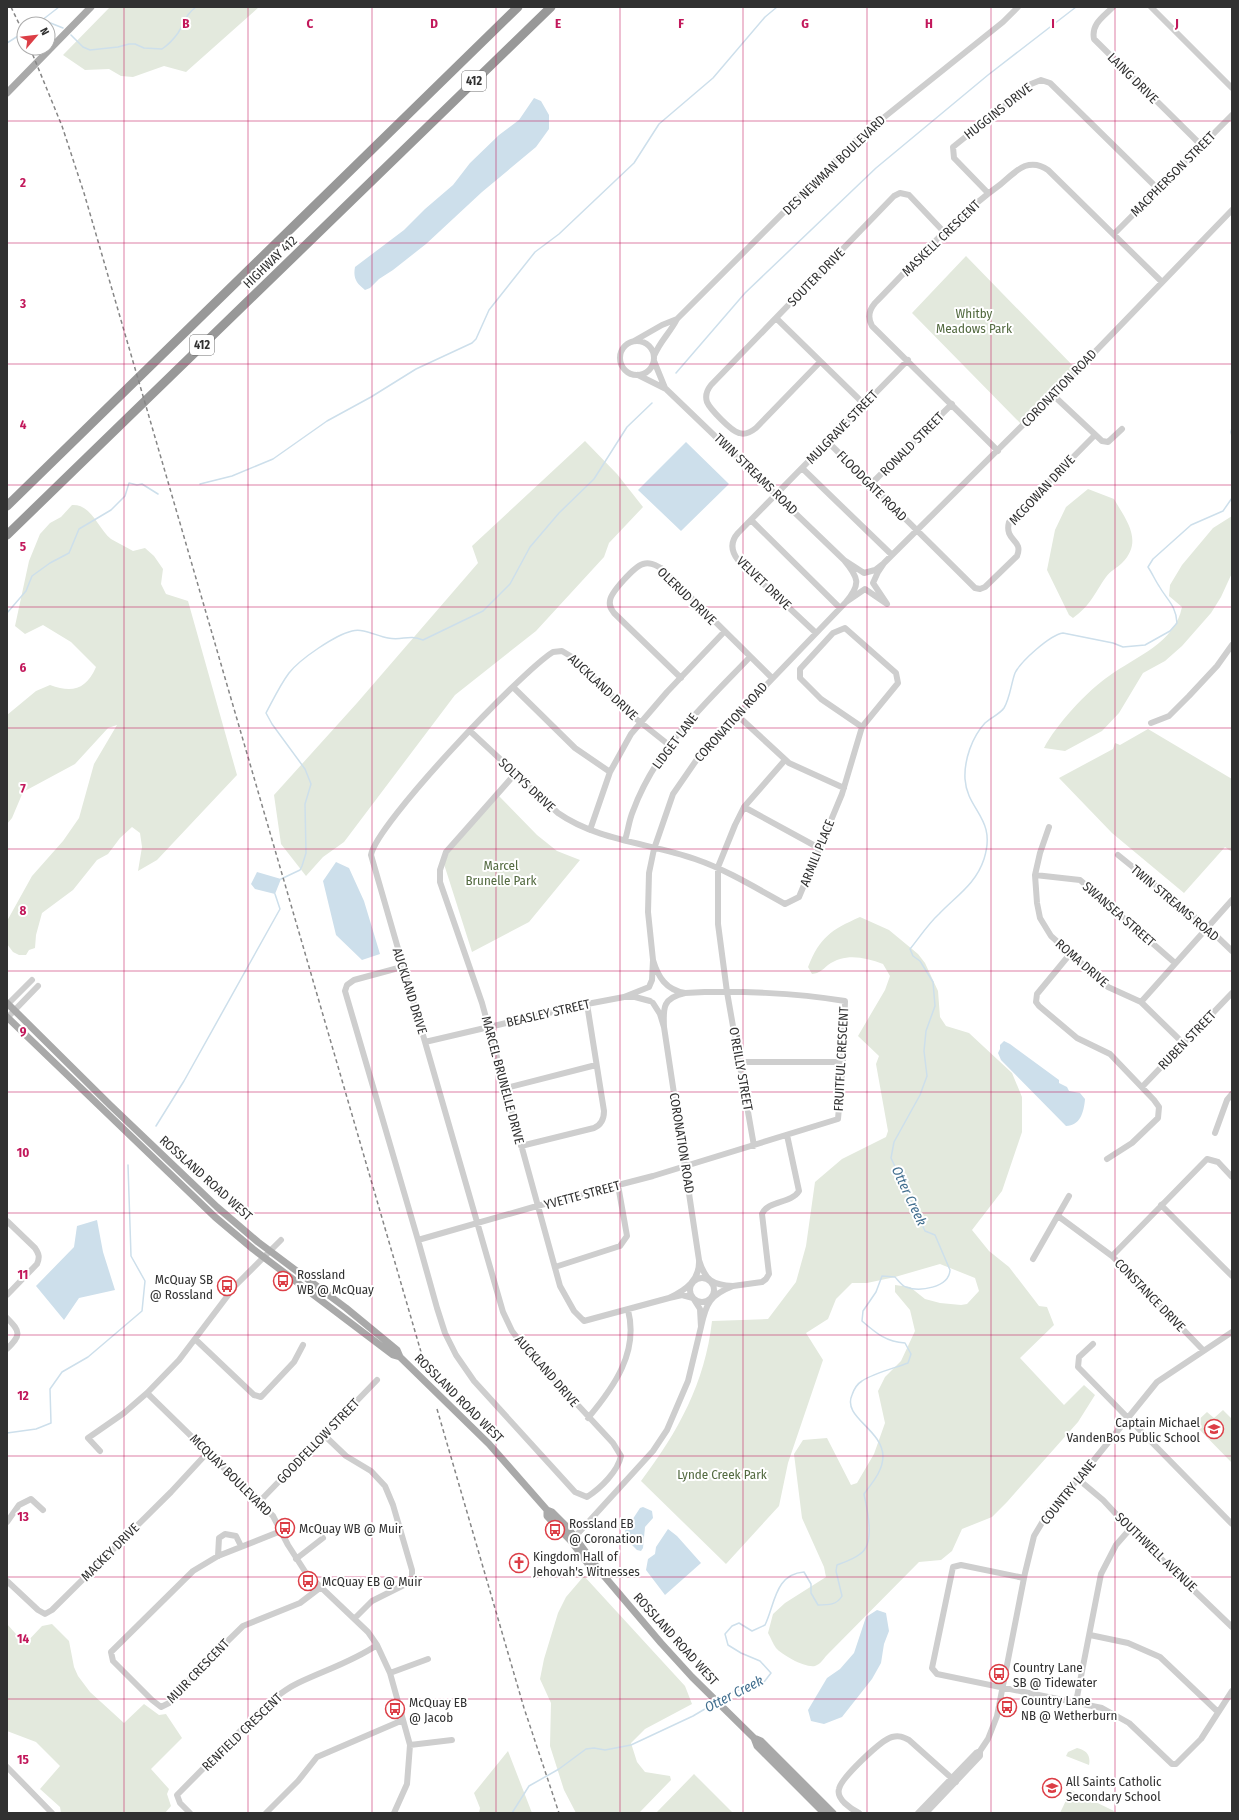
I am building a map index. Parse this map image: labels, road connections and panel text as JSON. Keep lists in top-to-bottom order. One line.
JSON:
{"streets":{"highway":["412","HIGHWAY 412"],"main road":["ROSSLAND ROAD WEST"],"street":["LAING DRIVE","HUGGINS DRIVE","DES NEWMAN BOULEVARD","MACPHERSON STREET","MASKELL CRESCENT","SOUTER DRIVE","CORONATION ROAD","MULGRAVE STREET","RONALD STREET","TWIN STREAMS ROAD","FLOODGATE ROAD","MCGOWAN DRIVE","VELVET DRIVE","OLERUD DRIVE","AUCKLAND DRIVE","LIDGET LANE","SOLTYS DRIVE","ARMILI PLACE","SWANSEA STREET","ROMA DRIVE","BEASLEY STREET","RUBEN STREET","FRUITFUL CRESCENT","O'REILLY STREET","MARCEL BRUNELLE DRIVE","YVETTE STREET","CONSTANCE DRIVE","GOODFELLOW STREET","MCQUAY BOULEVARD","COUNTRY LANE","MACKEY DRIVE","SOUTHWELL AVENUE","MUIR CRESCENT","RENFIELD CRESCENT"]},"crossings":[["LAING DRIVE","MACPHERSON STREET"],["HUGGINS DRIVE","MACPHERSON STREET"],["HUGGINS DRIVE","MASKELL CRESCENT"],["DES NEWMAN BOULEVARD","TWIN STREAMS ROAD"],["MACPHERSON STREET","MASKELL CRESCENT"],["MASKELL CRESCENT","SOUTER DRIVE"],["MASKELL CRESCENT","CORONATION ROAD"],["MASKELL CRESCENT","MULGRAVE STREET"],["MASKELL CRESCENT","RONALD STREET"],["CORONATION ROAD","TWIN STREAMS ROAD"],["CORONATION ROAD","FLOODGATE ROAD"],["CORONATION ROAD","MCGOWAN DRIVE"],["CORONATION ROAD","VELVET DRIVE"],["CORONATION ROAD","OLERUD DRIVE"],["CORONATION ROAD","ARMILI PLACE"],["CORONATION ROAD","BEASLEY STREET"],["CORONATION ROAD","FRUITFUL CRESCENT"],["CORONATION ROAD","MARCEL BRUNELLE DRIVE"],["CORONATION ROAD","YVETTE STREET"],["MULGRAVE STREET","TWIN STREAMS ROAD"],["MULGRAVE STREET","FLOODGATE ROAD"],["MULGRAVE STREET","VELVET DRIVE"],["RONALD STREET","FLOODGATE ROAD"],["TWIN STREAMS ROAD","VELVET DRIVE"],["FLOODGATE ROAD","MCGOWAN DRIVE"],["OLERUD DRIVE","LIDGET LANE"],["AUCKLAND DRIVE","LIDGET LANE"],["AUCKLAND DRIVE","SOLTYS DRIVE"],["AUCKLAND DRIVE","BEASLEY STREET"],["AUCKLAND DRIVE","YVETTE STREET"],["LIDGET LANE","SOLTYS DRIVE"],["LIDGET LANE","ARMILI PLACE"],["SOLTYS DRIVE","ARMILI PLACE"],["SOLTYS DRIVE","MARCEL BRUNELLE DRIVE"],["ARMILI PLACE","O'REILLY STREET"],["SWANSEA STREET","ROMA DRIVE"],["ROMA DRIVE","RUBEN STREET"],["BEASLEY STREET","FRUITFUL CRESCENT"],["BEASLEY STREET","MARCEL BRUNELLE DRIVE"],["FRUITFUL CRESCENT","O'REILLY STREET"],["FRUITFUL CRESCENT","YVETTE STREET"],["MARCEL BRUNELLE DRIVE","YVETTE STREET"],["CONSTANCE DRIVE","COUNTRY LANE"],["GOODFELLOW STREET","MCQUAY BOULEVARD"],["MCQUAY BOULEVARD","MACKEY DRIVE"],["MCQUAY BOULEVARD","MUIR CRESCENT"],["MCQUAY BOULEVARD","RENFIELD CRESCENT"],["COUNTRY LANE","SOUTHWELL AVENUE"]],"water":["Otter Creek"],"parks":["Whitby Meadows Park","Marcel Brunelle Park","Lynde Creek Park"],"places":{"bus stop":["Rossland WB @ McQuay","McQuay SB @ Rossland","McQuay WB @ Muir","Rossland EB @ Coronation","McQuay EB @ Muir","Country Lane SB @ Tidewater","Country Lane NB @ Wetherburn","McQuay EB @ Jacob"],"school or university":["Captain Michael VandenBos Public School","All Saints Catholic Secondary School"],"church":["Kingdom Hall of Jehovah's Witnesses"]},"north":"top right","grid":{"columns":["B","C","D","E","F","G","H","I","J"],"rows":["2","3","4","5","6","7","8","9","10","11","12","13","14","15"]}}
